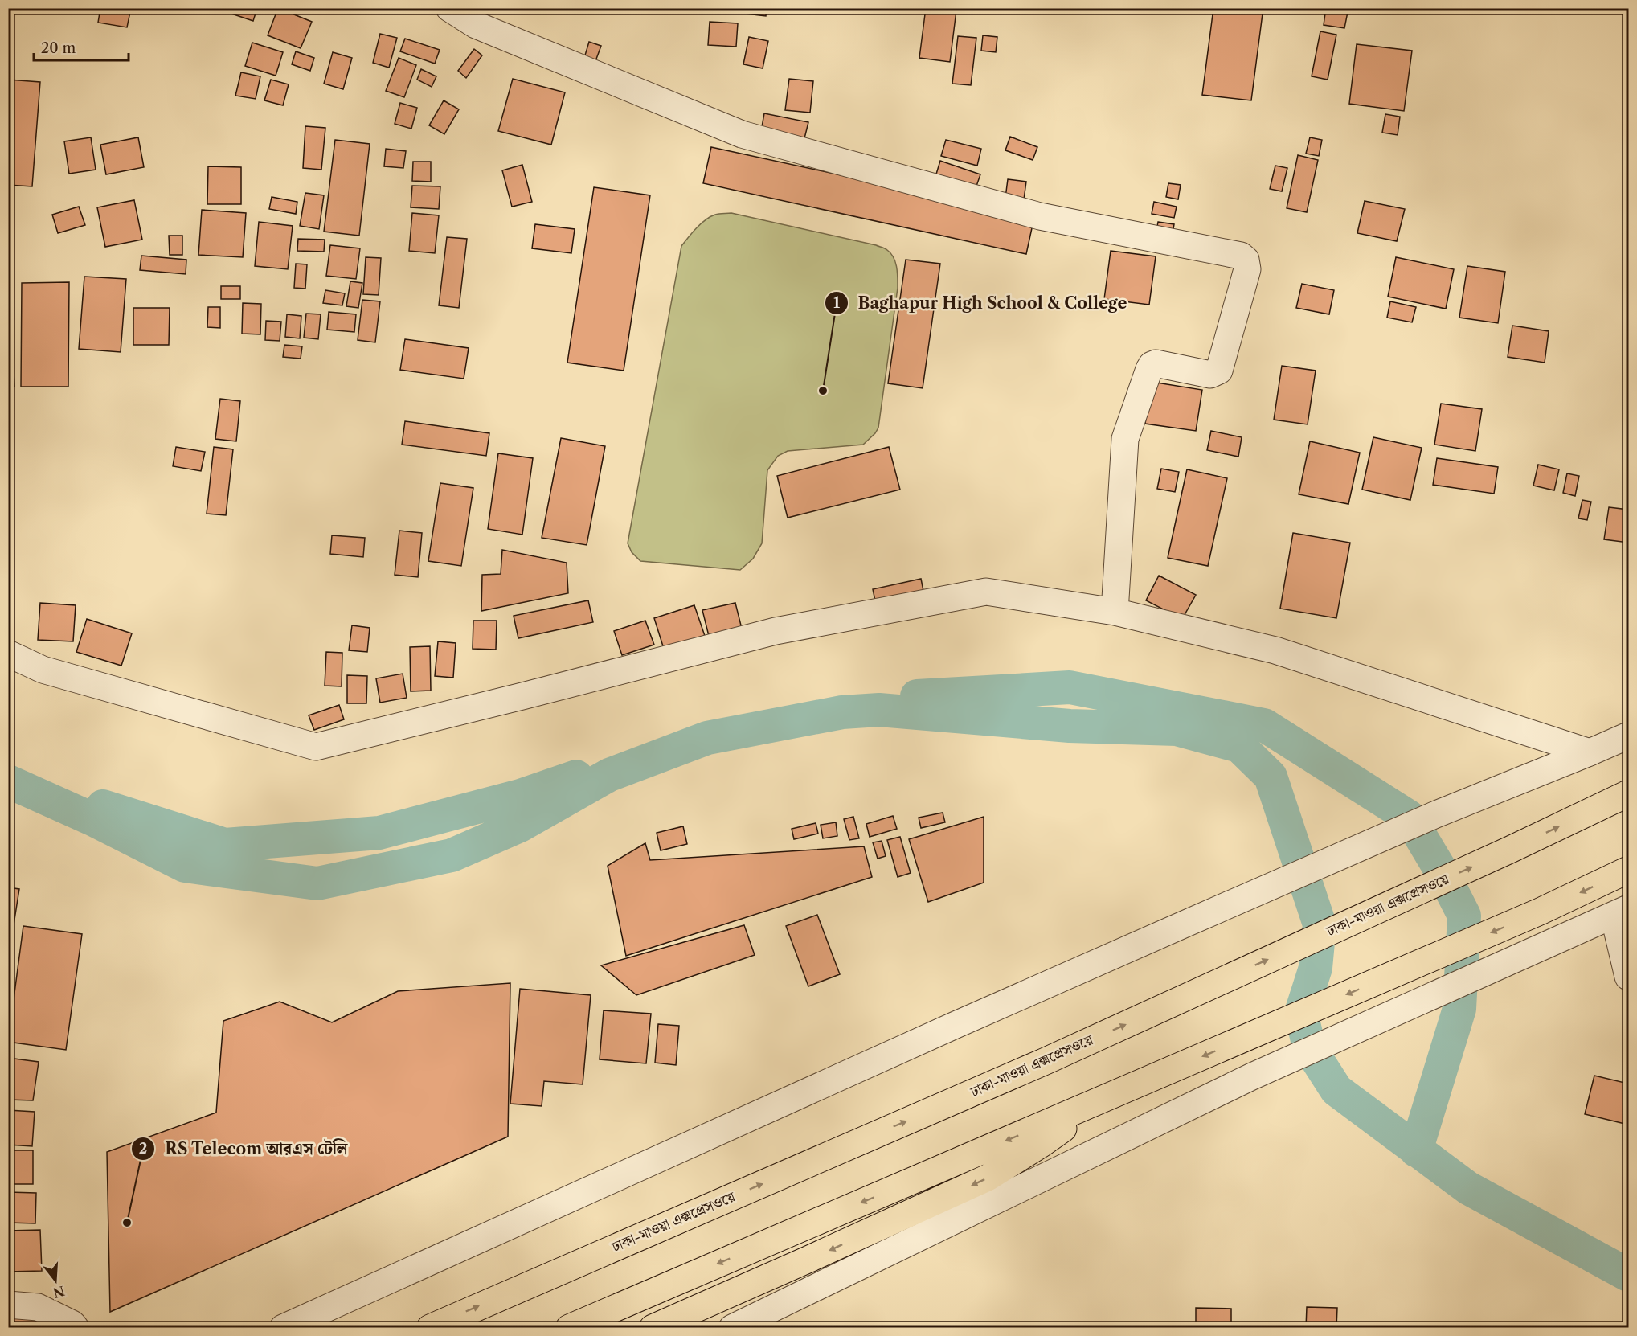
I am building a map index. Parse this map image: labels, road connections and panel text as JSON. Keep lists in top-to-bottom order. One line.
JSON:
{"streets":{"highway":["ঢাকা-মাওয়া এক্সপ্রেসওয়ে"]},"places":["Baghapur High School & College","RS Telecom আরএস টেলি"],"scale_bar":"20 m","north":"bottom"}
